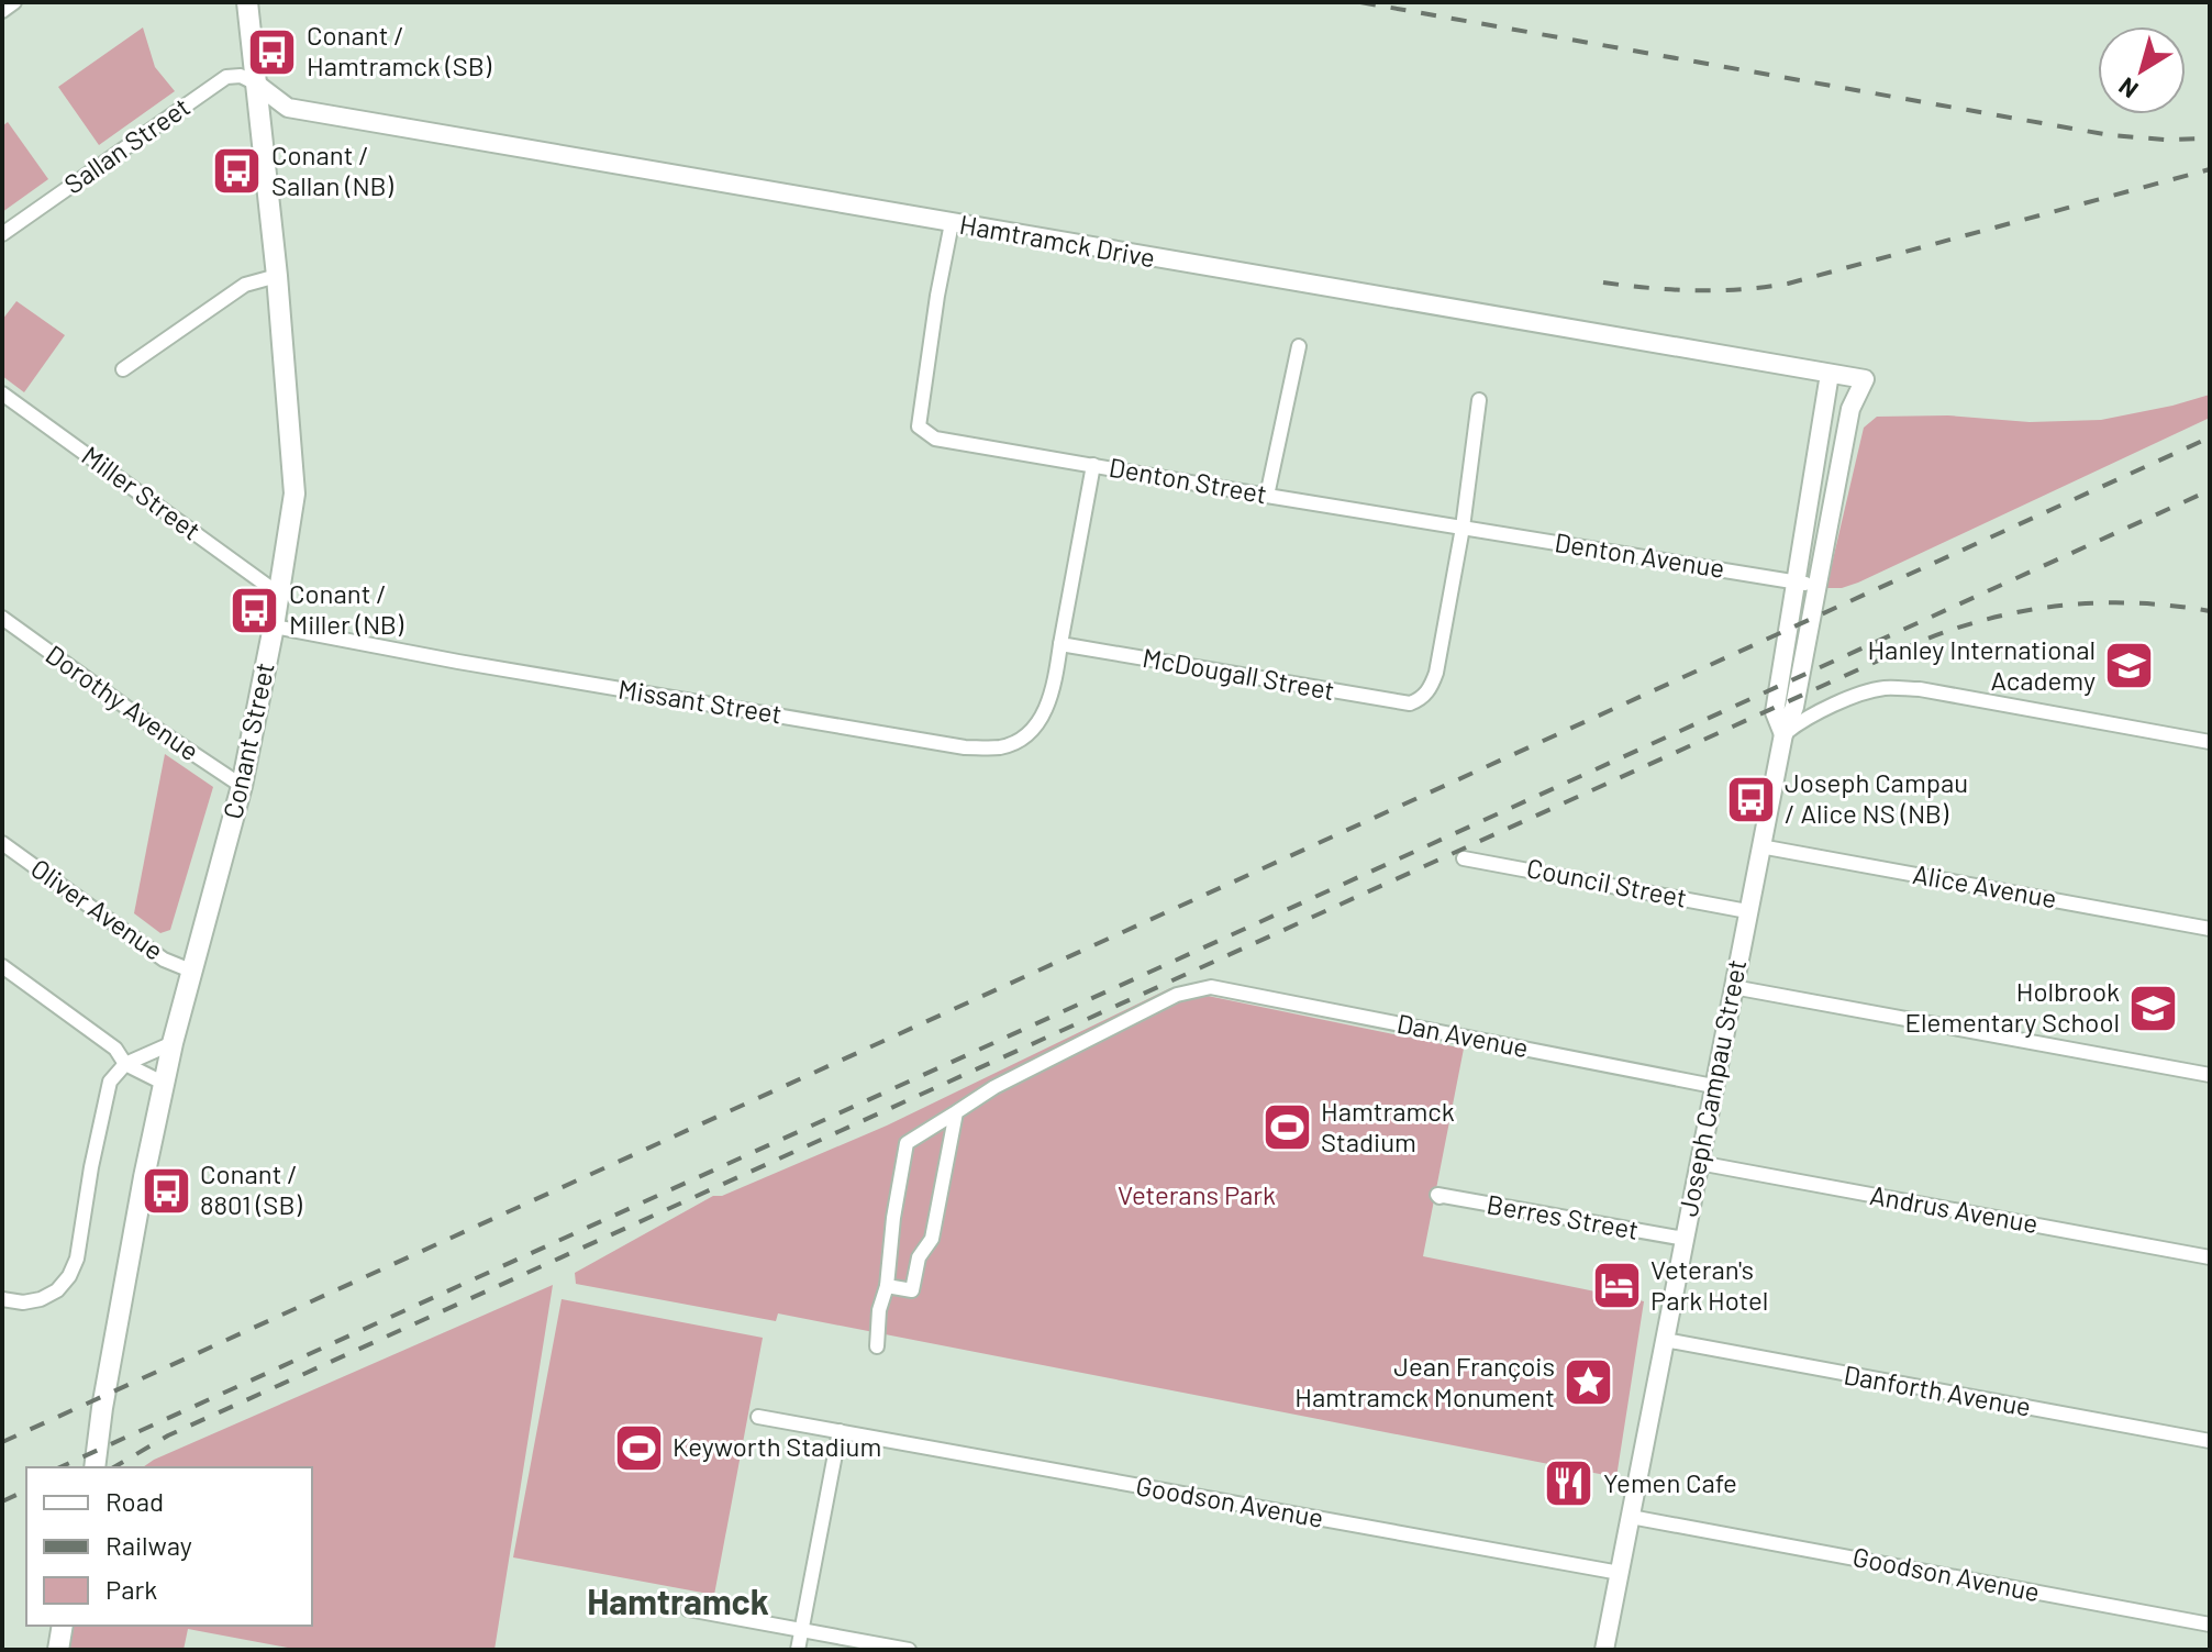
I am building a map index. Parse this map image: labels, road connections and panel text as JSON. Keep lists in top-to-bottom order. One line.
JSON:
{"streets":{"main road":["Conant Street"],"street":["Sallan Street","Hamtramck Drive","Denton Street","Miller Street","Denton Avenue","McDougall Street","Missant Street","Dorothy Avenue","Council Street","Alice Avenue","Oliver Avenue","Dan Avenue","Joseph Campau Street","Andrus Avenue","Berres Street","Danforth Avenue","Goodson Avenue"]},"crossings":[["Sallan Street","Hamtramck Drive"],["Sallan Street","Conant Street"],["Hamtramck Drive","Denton Street"],["Hamtramck Drive","Conant Street"],["Hamtramck Drive","Joseph Campau Street"],["Denton Street","Denton Avenue"],["Denton Street","McDougall Street"],["Miller Street","Conant Street"],["Denton Avenue","McDougall Street"],["Denton Avenue","Joseph Campau Street"],["McDougall Street","Missant Street"],["Missant Street","Conant Street"],["Dorothy Avenue","Conant Street"],["Conant Street","Oliver Avenue"],["Council Street","Joseph Campau Street"],["Alice Avenue","Joseph Campau Street"],["Dan Avenue","Joseph Campau Street"],["Joseph Campau Street","Andrus Avenue"],["Joseph Campau Street","Berres Street"],["Joseph Campau Street","Danforth Avenue"],["Joseph Campau Street","Goodson Avenue"]],"districts":["Hamtramck"],"parks":["Veterans Park"],"places":{"bus stop":["Conant / Hamtramck (SB)","Conant / Sallan (NB)","Conant / Miller (NB)","Joseph Campau / Alice NS (NB)","Conant / 8801 (SB)"],"school or university":["Hanley International Academy","Holbrook Elementary School"],"sports":["Hamtramck Stadium","Keyworth Stadium"],"hotel":["Veteran's Park Hotel"],"place":["Jean François Hamtramck Monument"],"restaurant":["Yemen Cafe"]},"legend":["Road","Railway","Park"],"north":"bottom left"}
